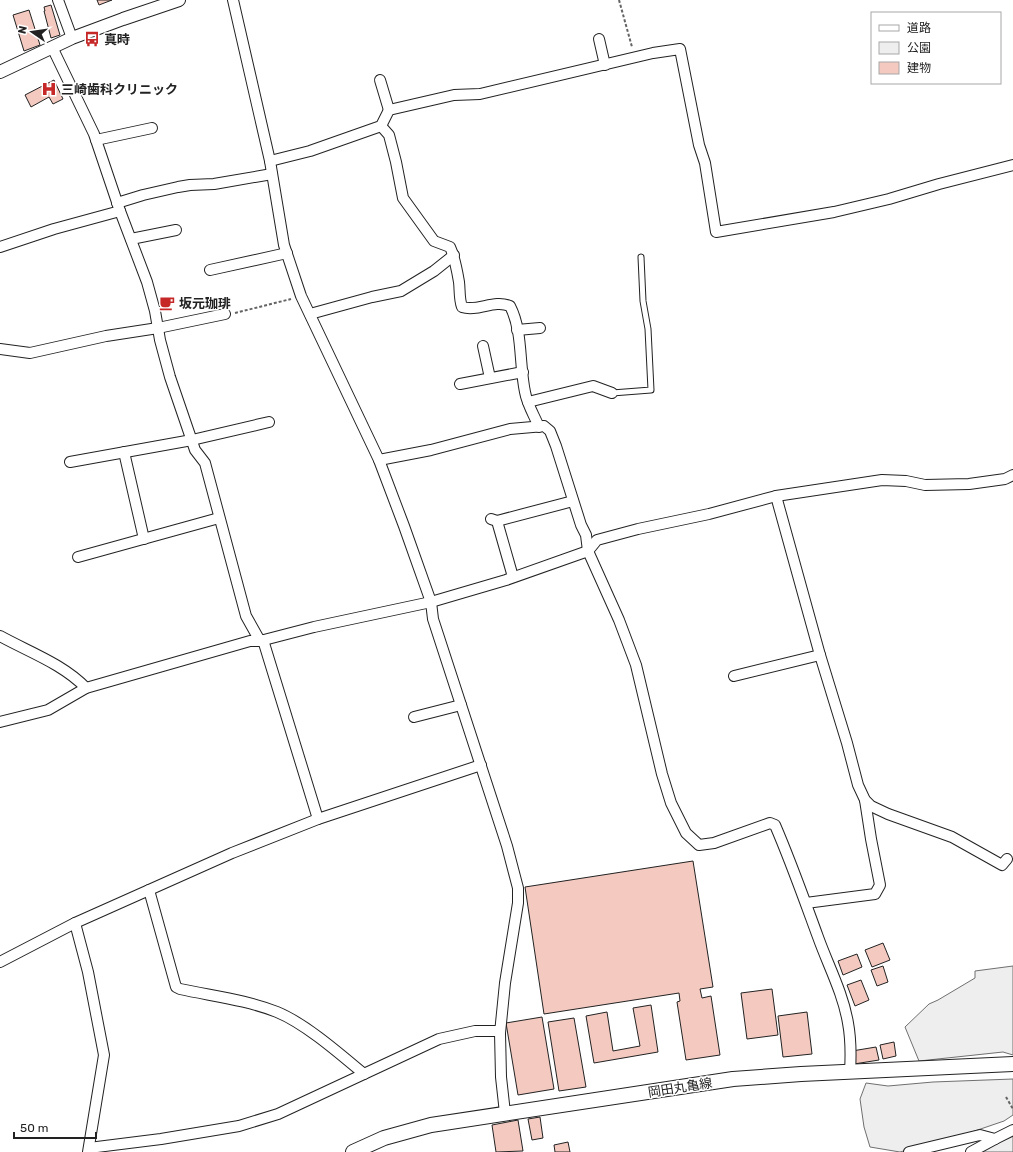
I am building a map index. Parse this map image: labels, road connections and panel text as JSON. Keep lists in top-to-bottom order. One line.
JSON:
{"streets":{"main road":["岡田丸亀線"]},"places":{"bus stop":["真時"],"hospital":["三崎歯科クリニック"],"cafe":["坂元珈琲"]},"legend":["道路","公園","建物"],"scale_bar":"50 m","north":"left"}
